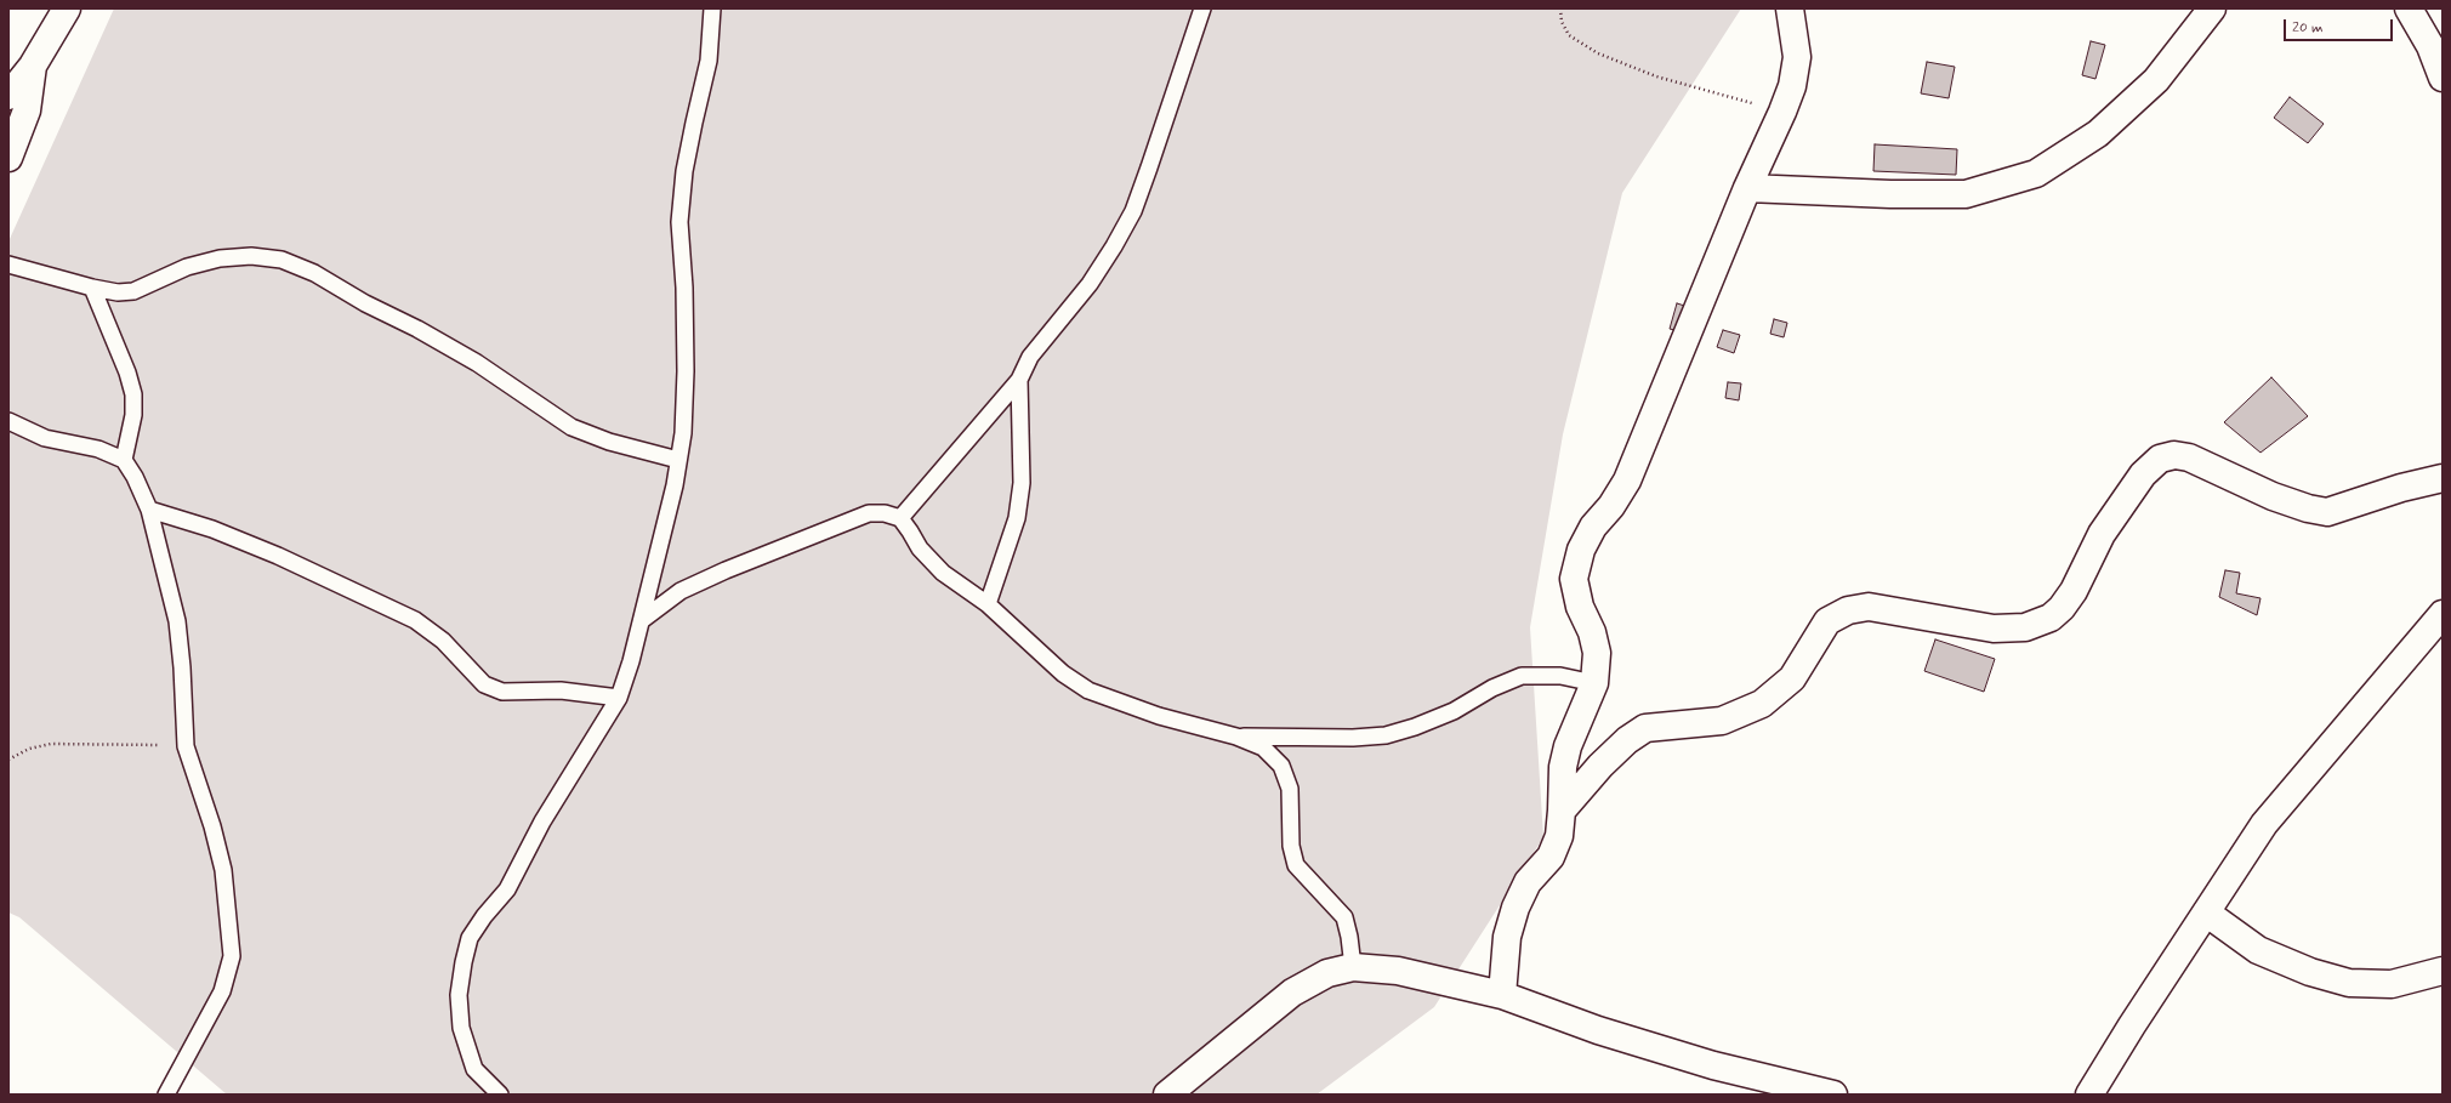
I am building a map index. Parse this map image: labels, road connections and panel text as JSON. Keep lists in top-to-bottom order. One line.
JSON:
{"scale_bar":"20 m"}
